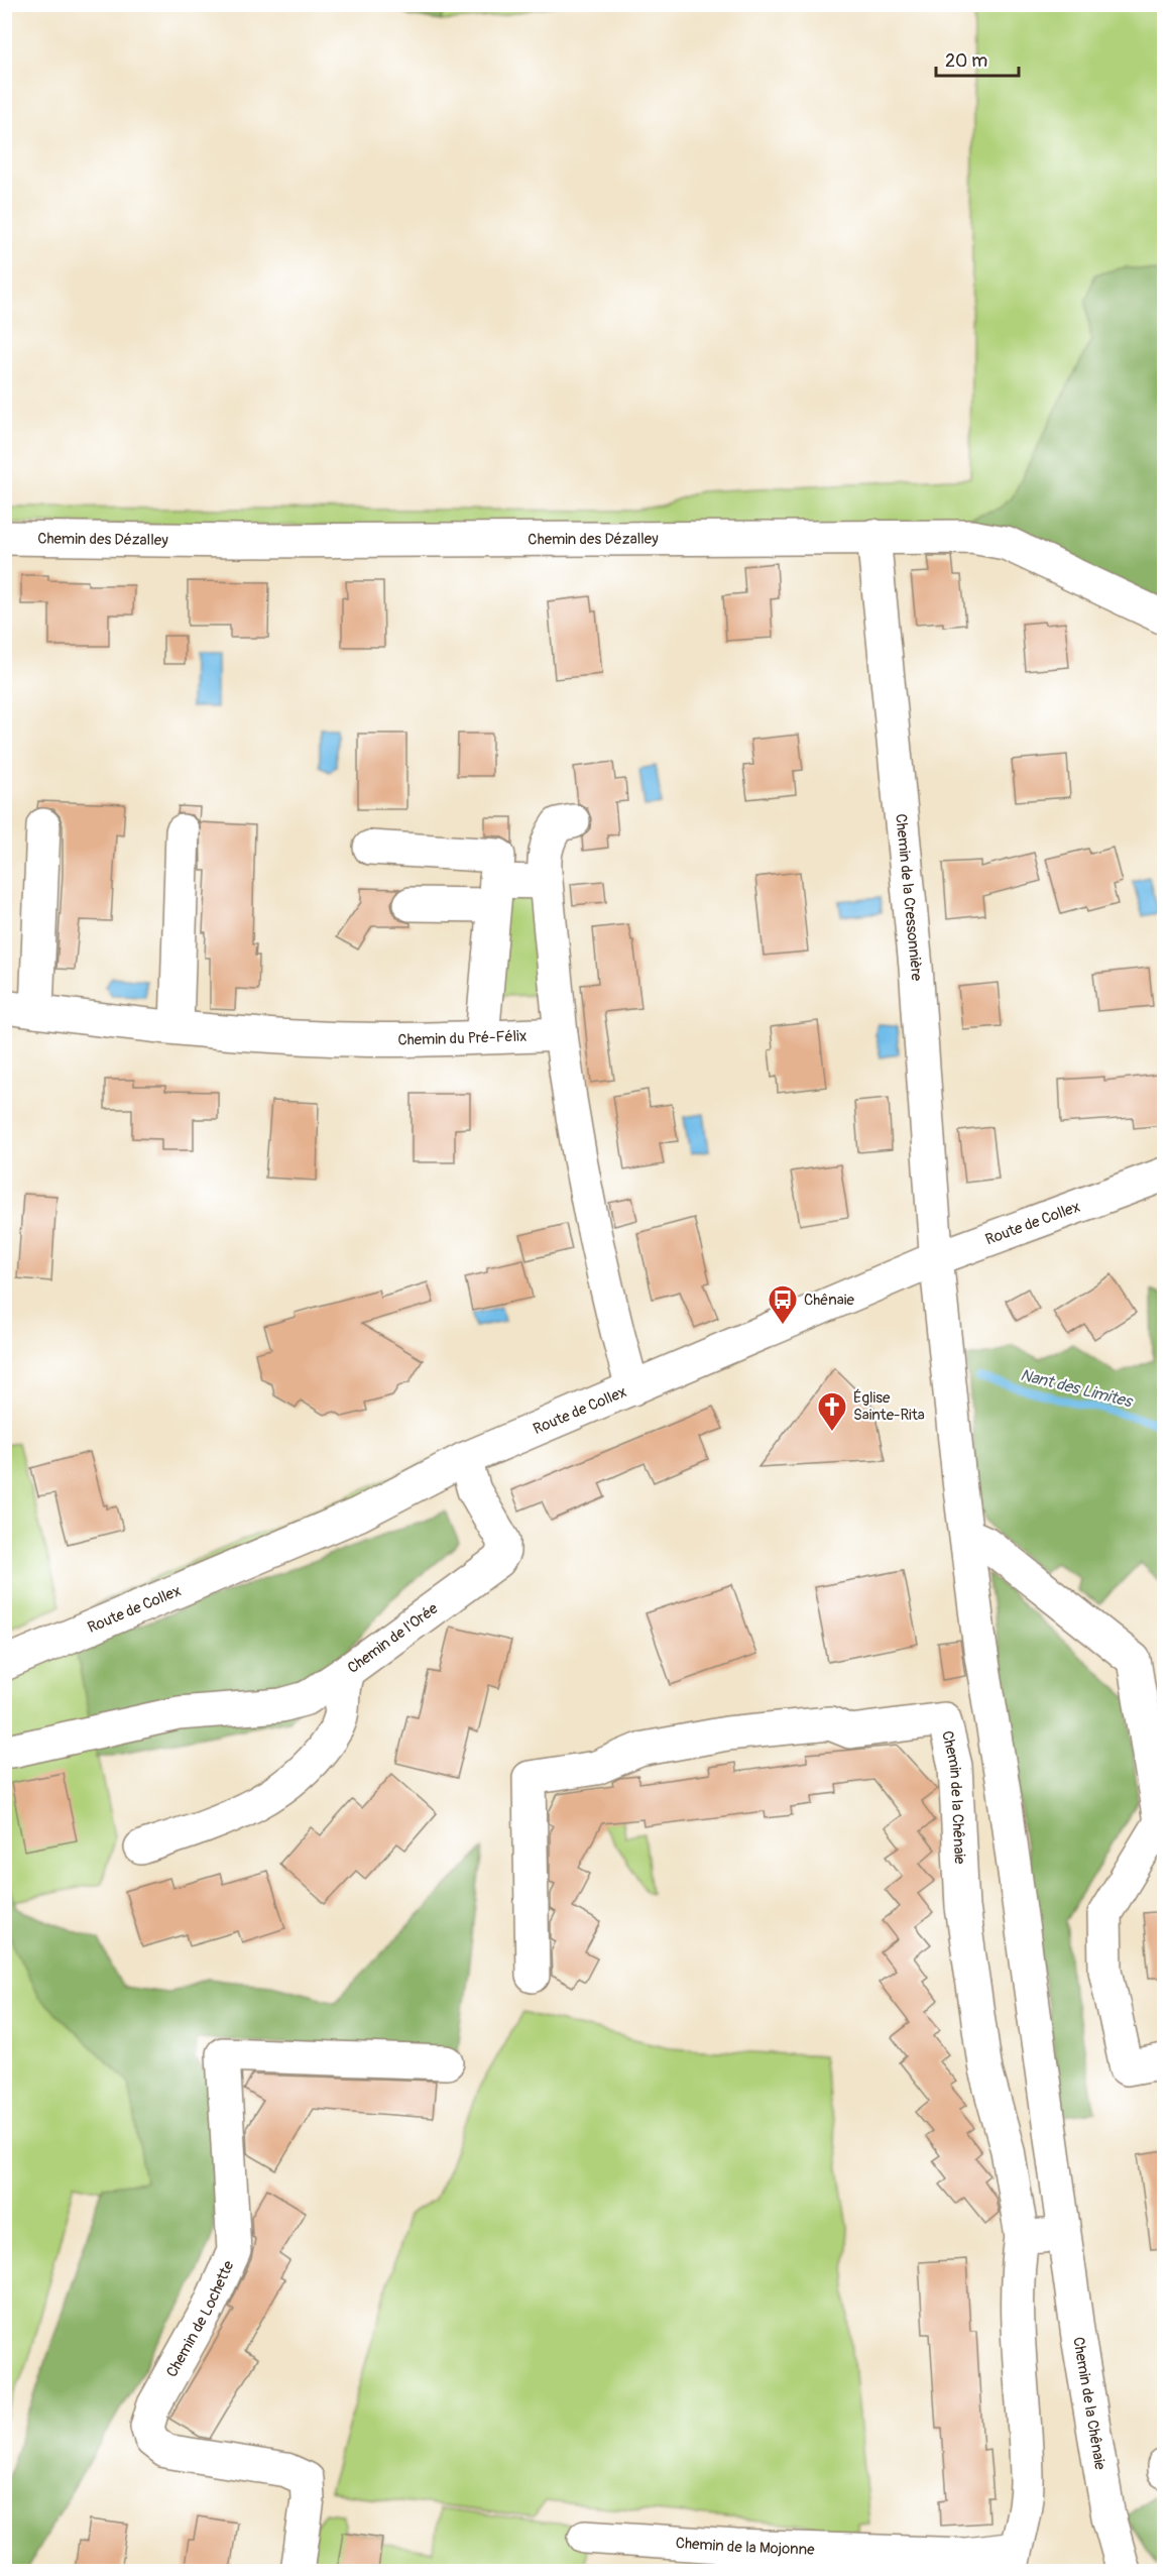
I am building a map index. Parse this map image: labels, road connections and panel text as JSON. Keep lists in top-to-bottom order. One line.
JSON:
{"streets":{"street":["Chemin des Dézalley","Chemin de la Cressonnière","Chemin du Pré-Félix","Route de Collex","Chemin de l'Orée","Chemin de la Chênaie","Chemin de Lochette","Chemin de la Mojonne"]},"crossings":[["Chemin des Dézalley","Chemin de la Cressonnière"],["Chemin de la Cressonnière","Route de Collex"],["Chemin de la Cressonnière","Chemin de la Chênaie"],["Route de Collex","Chemin de l'Orée"],["Route de Collex","Chemin de la Chênaie"],["Chemin de la Chênaie","Chemin de la Mojonne"]],"water":["Nant des Limites"],"places":{"bus stop":["Chênaie"],"church":["Église Sainte-Rita"]},"scale_bar":"20 m"}
